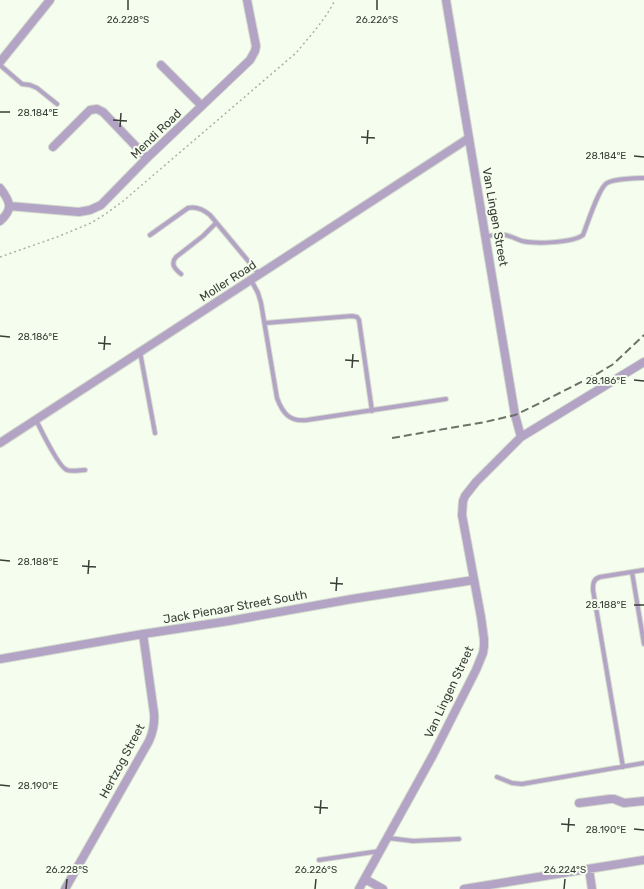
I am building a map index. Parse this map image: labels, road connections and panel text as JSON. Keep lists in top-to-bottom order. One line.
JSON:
{"streets":{"street":["Mendi Road","Van Lingen Street","Moller Road","Jack Pienaar Street South","Hertzog Street"]},"crossings":[["Van Lingen Street","Moller Road"],["Van Lingen Street","Jack Pienaar Street South"],["Jack Pienaar Street South","Hertzog Street"]],"coordinates":["26.228°S","26.226°S","28.184°E","28.186°E","28.188°E","28.190°E","26.224°S"]}
